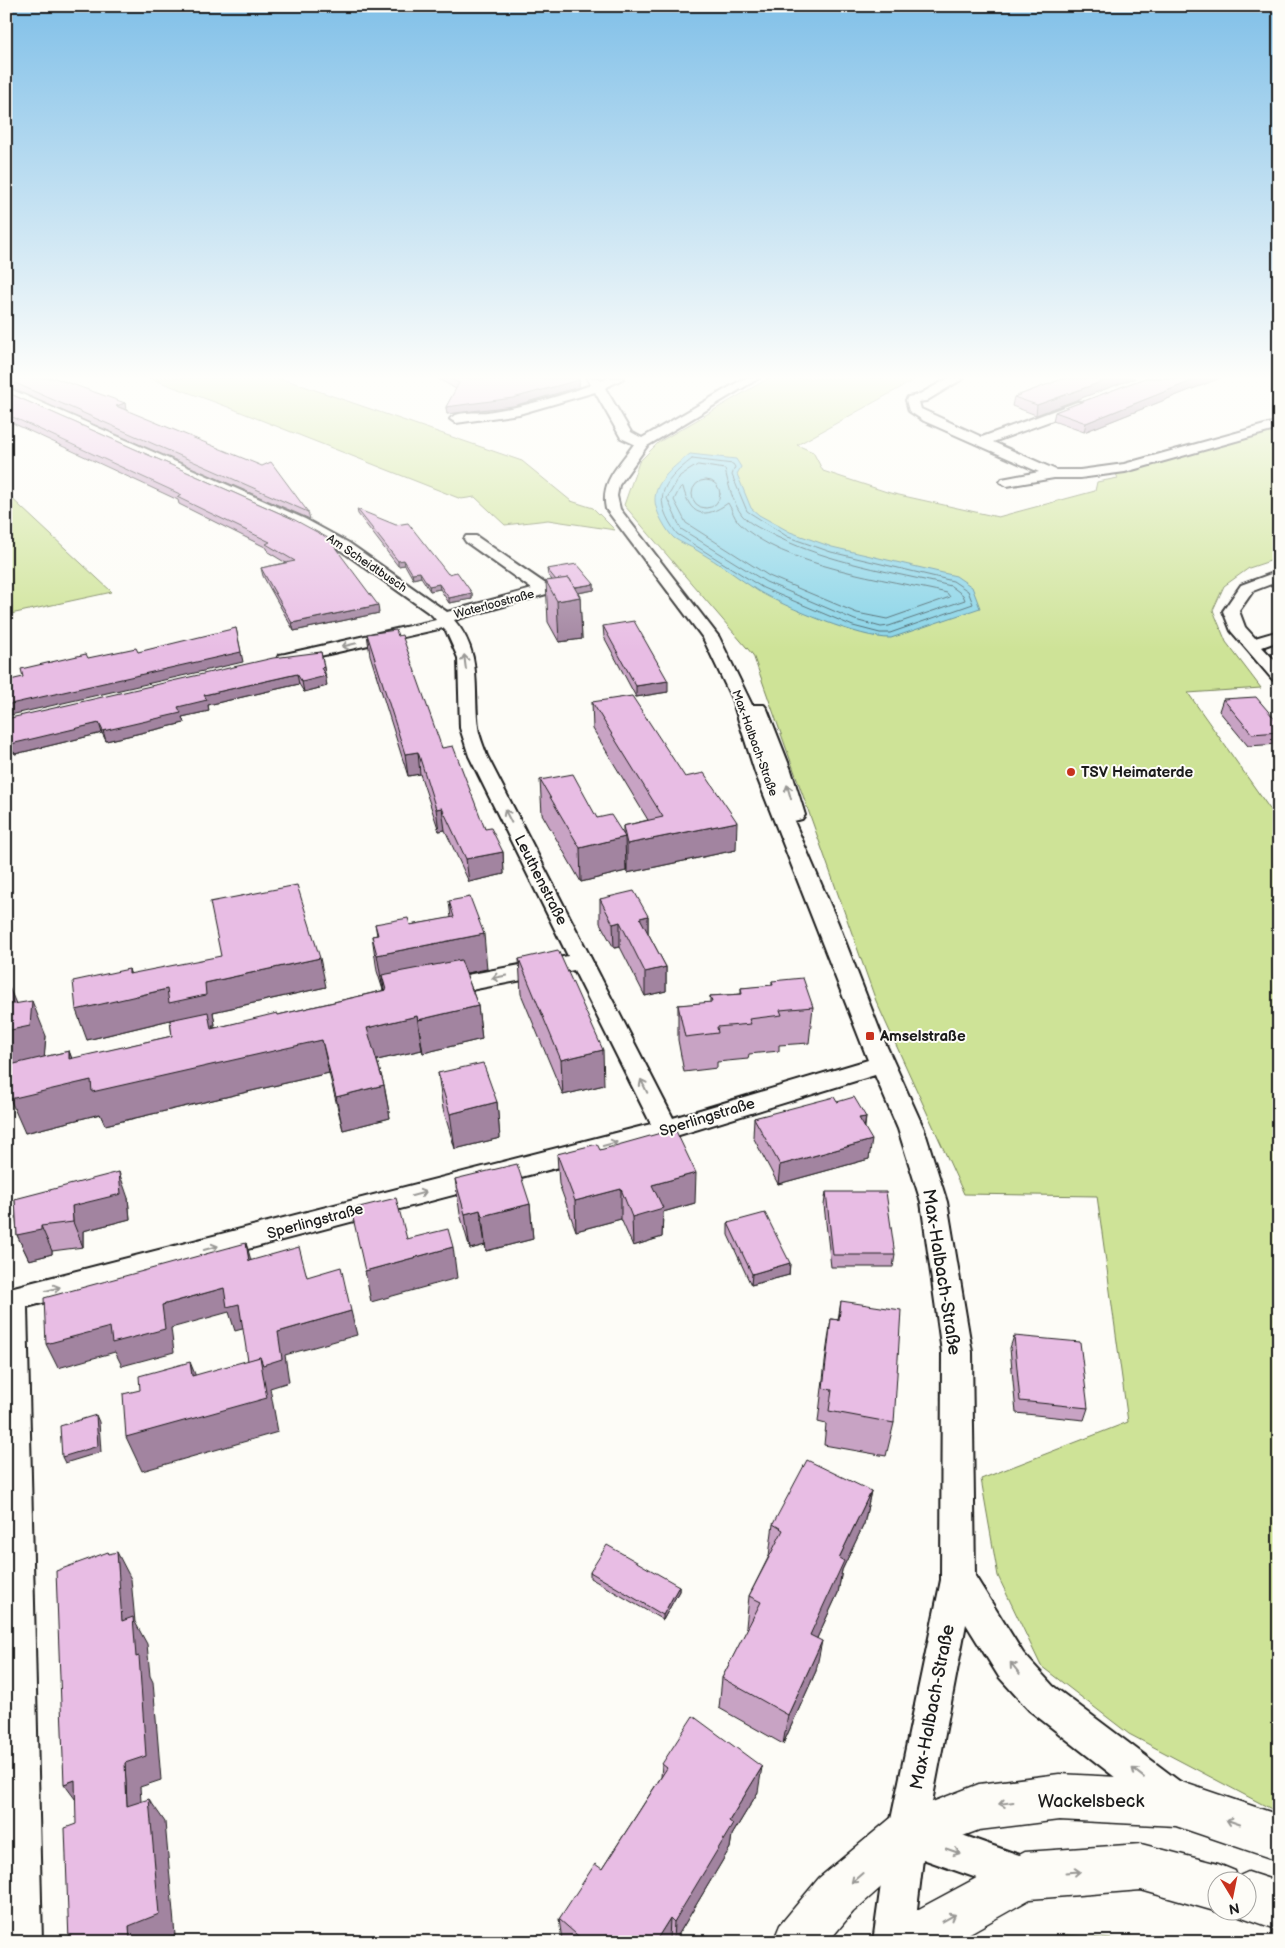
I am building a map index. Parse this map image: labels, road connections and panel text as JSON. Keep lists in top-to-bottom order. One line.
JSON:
{"streets":{"street":["Am Scheidtbusch","Waterloostraße","Max-Halbach-Straße","Leuthenstraße","Sperlingstraße","Wackelsbeck"]},"crossings":[["Am Scheidtbusch","Waterloostraße"],["Am Scheidtbusch","Leuthenstraße"],["Waterloostraße","Leuthenstraße"],["Max-Halbach-Straße","Sperlingstraße"],["Max-Halbach-Straße","Wackelsbeck"],["Leuthenstraße","Sperlingstraße"]],"one_way":["Waterloostraße","Leuthenstraße","Sperlingstraße"],"places":{"other":["TSV Heimaterde"],"transit":["Amselstraße"]},"north":"bottom"}
